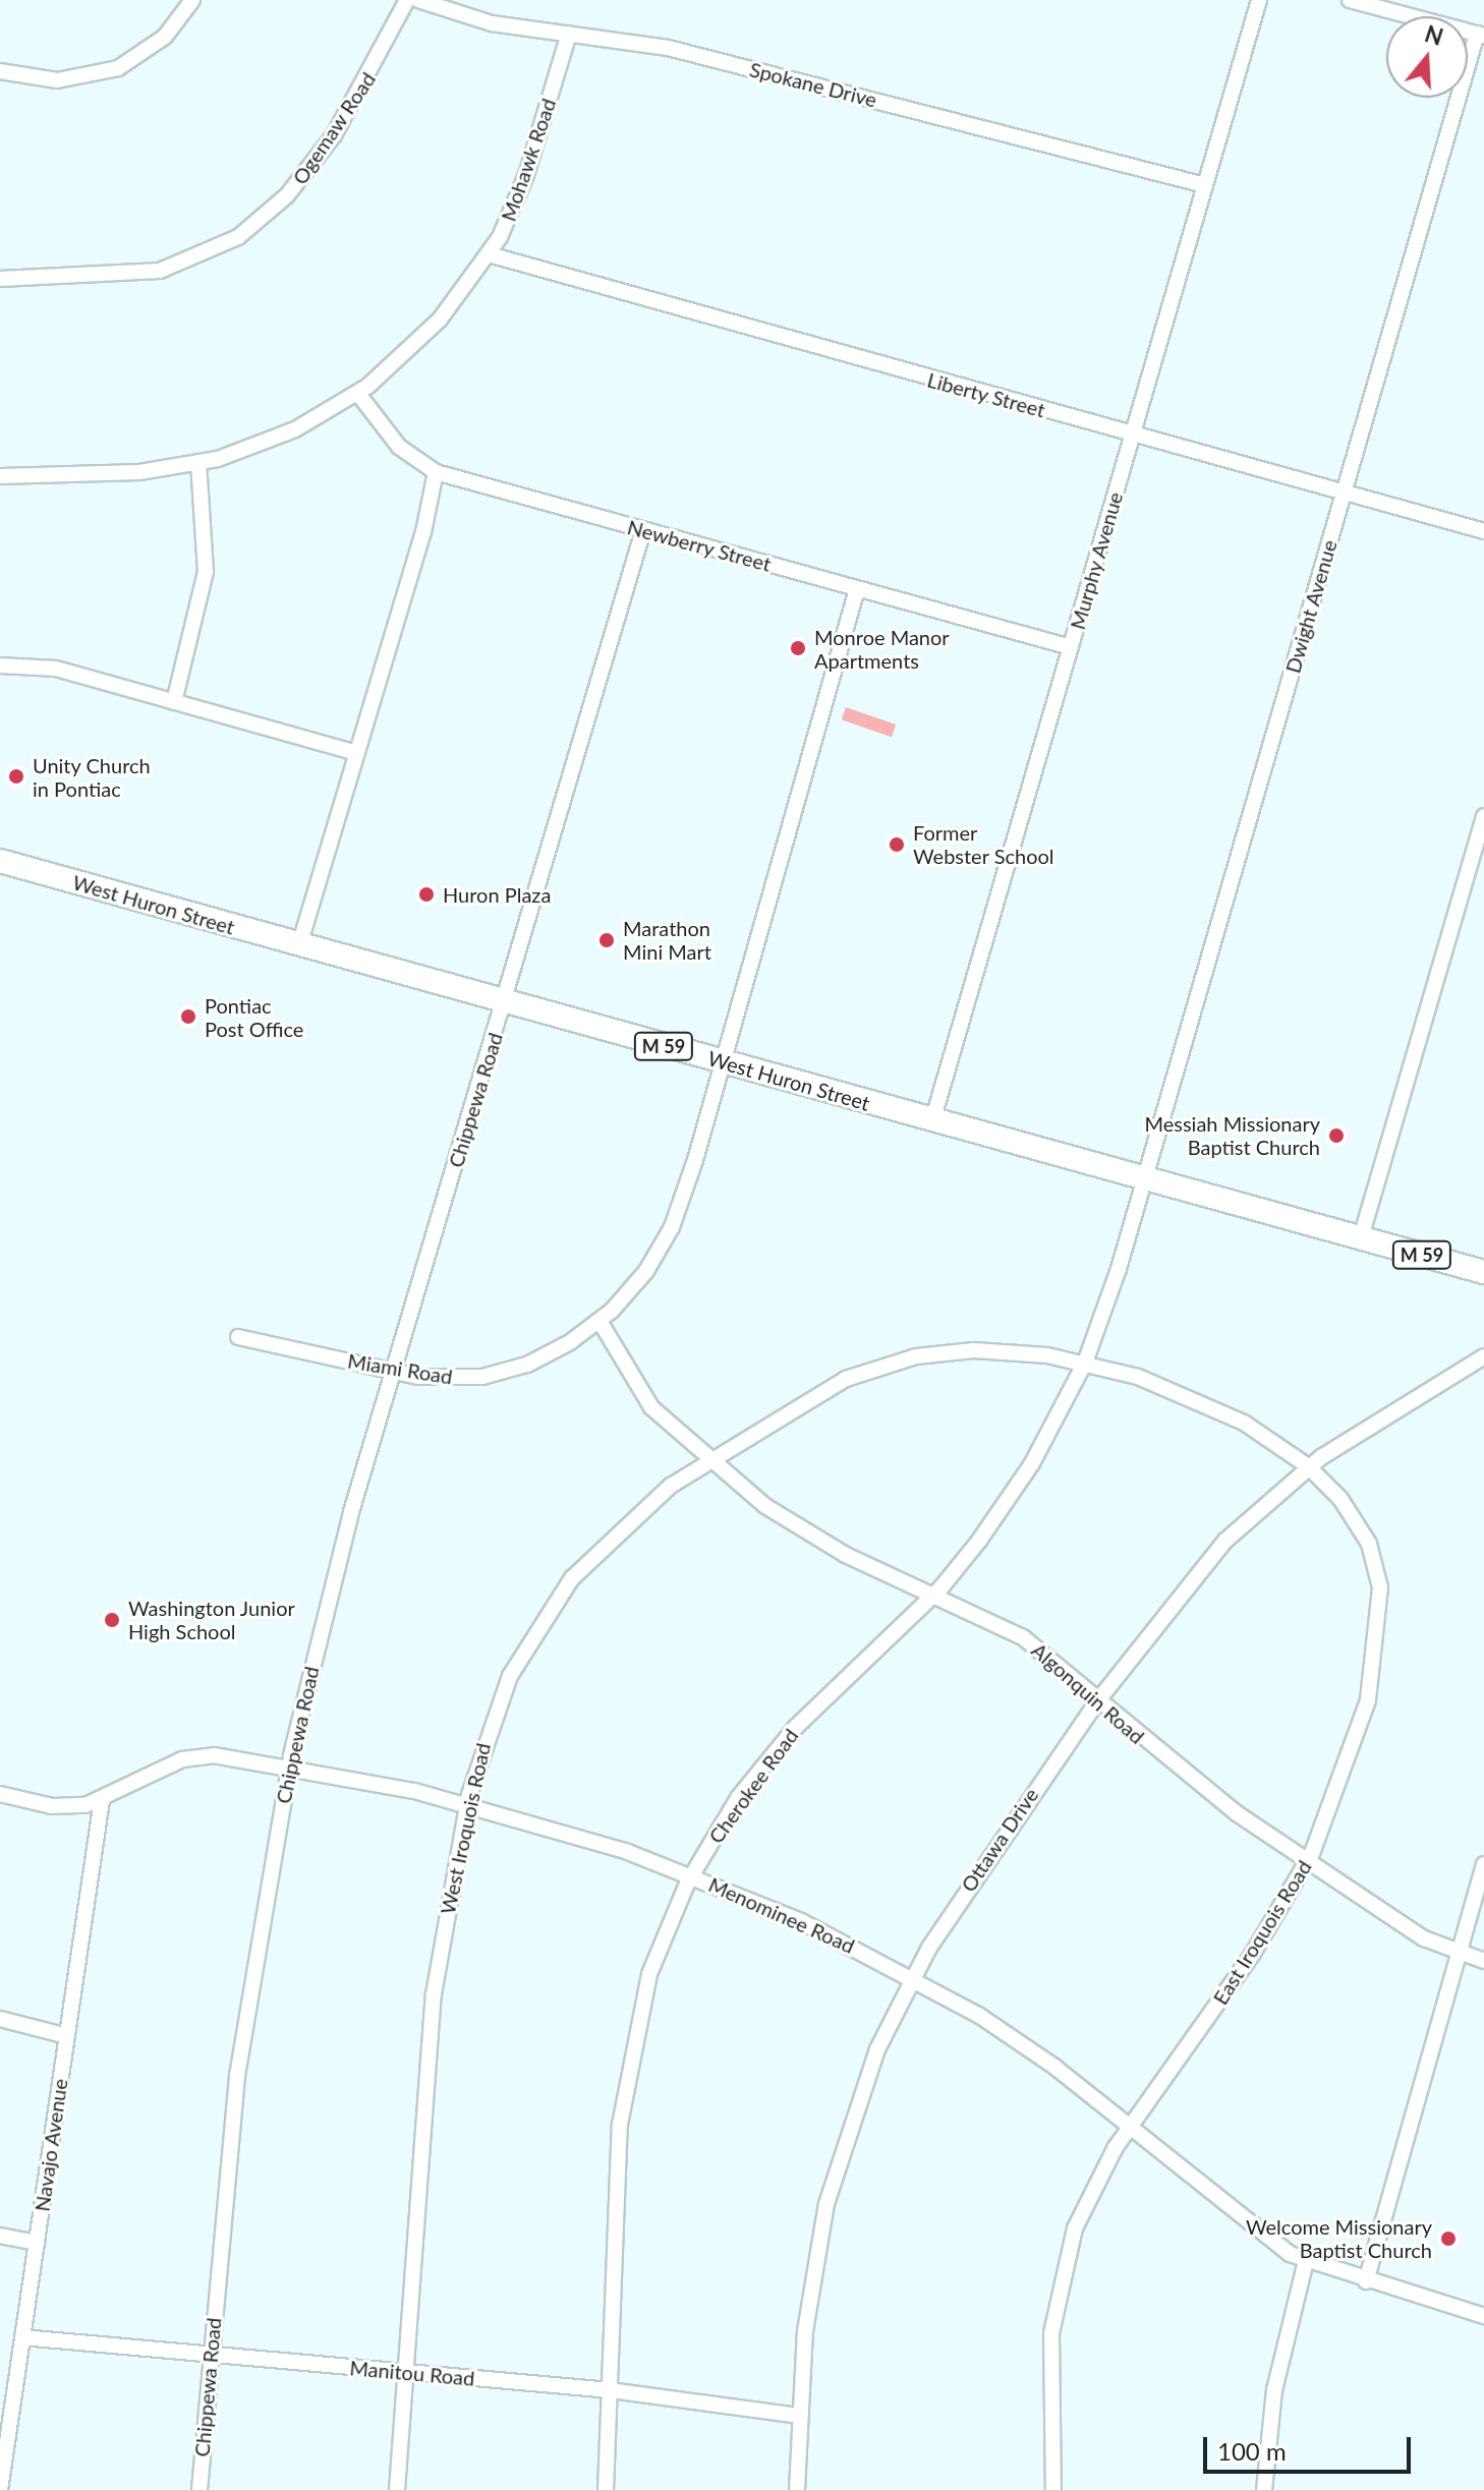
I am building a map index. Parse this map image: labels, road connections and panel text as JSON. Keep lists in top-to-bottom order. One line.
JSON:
{"streets":{"highway":["West Huron Street","M 59"],"street":["Spokane Drive","Ogemaw Road","Mohawk Road","Liberty Street","Newberry Street","Murphy Avenue","Dwight Avenue","Chippewa Road","Miami Road","Algonquin Road","Cherokee Road","West Iroquois Road","Ottawa Drive","Menominee Road","East Iroquois Road","Navajo Avenue","Manitou Road"]},"crossings":[["Spokane Drive","Mohawk Road"],["Spokane Drive","Murphy Avenue"],["Mohawk Road","Liberty Street"],["Mohawk Road","Newberry Street"],["Liberty Street","Murphy Avenue"],["Liberty Street","Dwight Avenue"],["Newberry Street","Murphy Avenue"],["Newberry Street","Chippewa Road"],["Newberry Street","Miami Road"],["Murphy Avenue","West Huron Street"],["Dwight Avenue","West Huron Street"],["Dwight Avenue","Cherokee Road"],["West Huron Street","Chippewa Road"],["West Huron Street","Miami Road"],["West Huron Street","Cherokee Road"],["Chippewa Road","Miami Road"],["Chippewa Road","Menominee Road"],["Chippewa Road","Manitou Road"],["Miami Road","Algonquin Road"],["Algonquin Road","Cherokee Road"],["Algonquin Road","West Iroquois Road"],["Algonquin Road","Ottawa Drive"],["Algonquin Road","East Iroquois Road"],["Cherokee Road","West Iroquois Road"],["Cherokee Road","Menominee Road"],["Cherokee Road","East Iroquois Road"],["Cherokee Road","Manitou Road"],["West Iroquois Road","Menominee Road"],["West Iroquois Road","East Iroquois Road"],["West Iroquois Road","Manitou Road"],["Ottawa Drive","Menominee Road"],["Ottawa Drive","East Iroquois Road"],["Ottawa Drive","Manitou Road"],["Menominee Road","East Iroquois Road"],["Menominee Road","Navajo Avenue"],["Navajo Avenue","Manitou Road"]],"places":["Monroe Manor Apartments","Unity Church in Pontiac","Former Webster School","Huron Plaza","Marathon Mini Mart","Pontiac Post Office","Messiah Missionary Baptist Church","Washington Junior High School","Welcome Missionary Baptist Church"],"scale_bar":"100 m","north":"top"}
